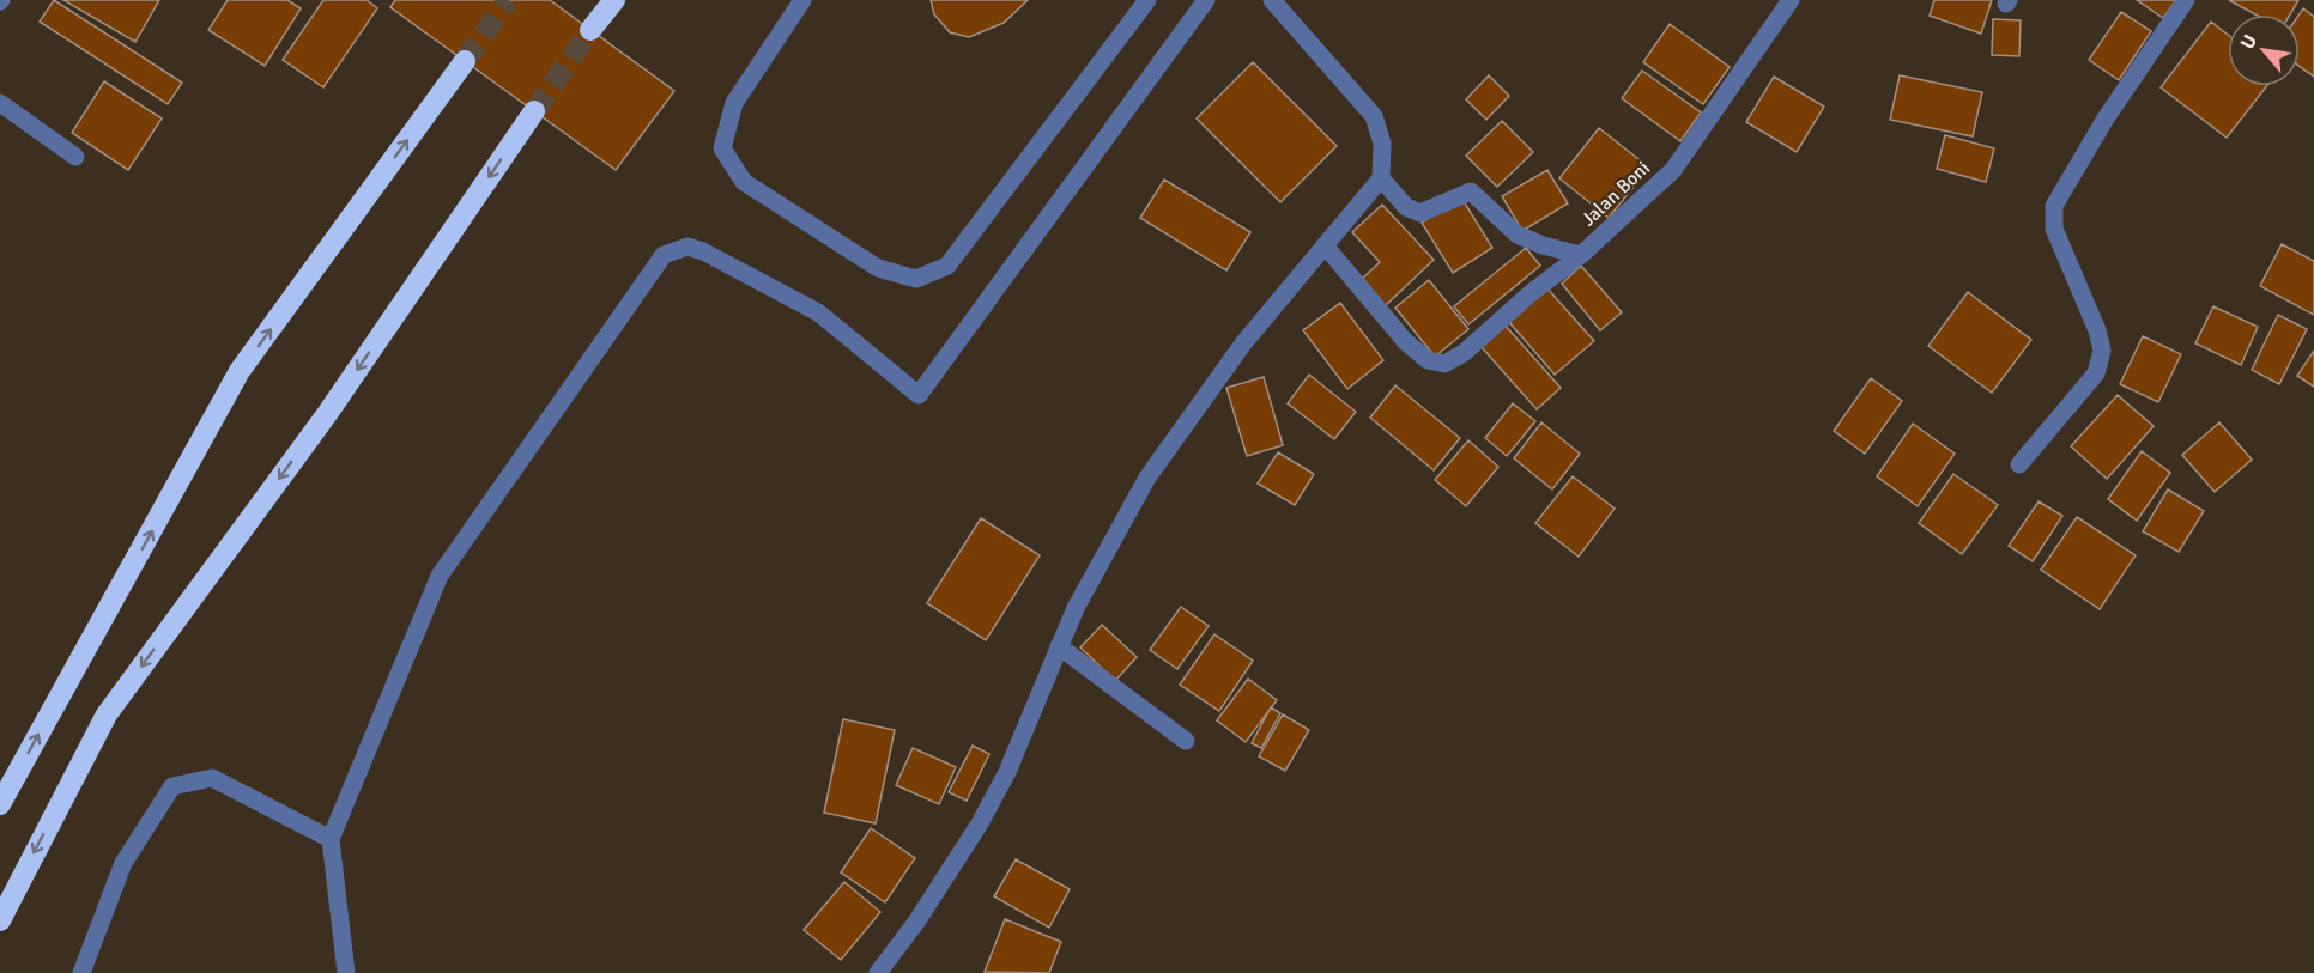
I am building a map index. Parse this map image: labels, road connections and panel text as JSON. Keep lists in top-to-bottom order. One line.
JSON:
{"streets":{"street":["Jalan Boni"]},"north":"top left"}
